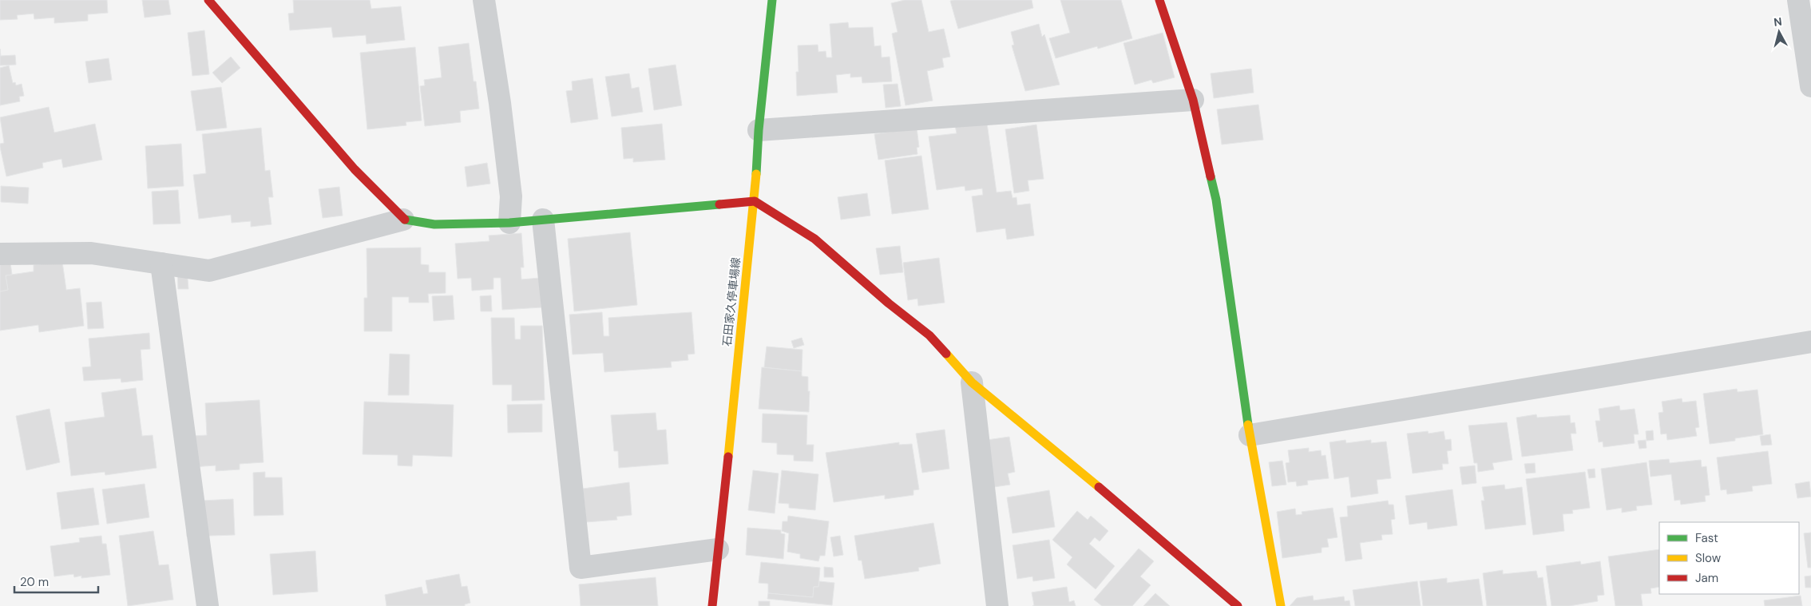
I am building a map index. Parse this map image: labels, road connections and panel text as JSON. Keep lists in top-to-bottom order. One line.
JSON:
{"streets":{"street":["石田家久停車場線"]},"legend":["Fast","Slow","Jam"],"scale_bar":"20 m","north":"top"}
